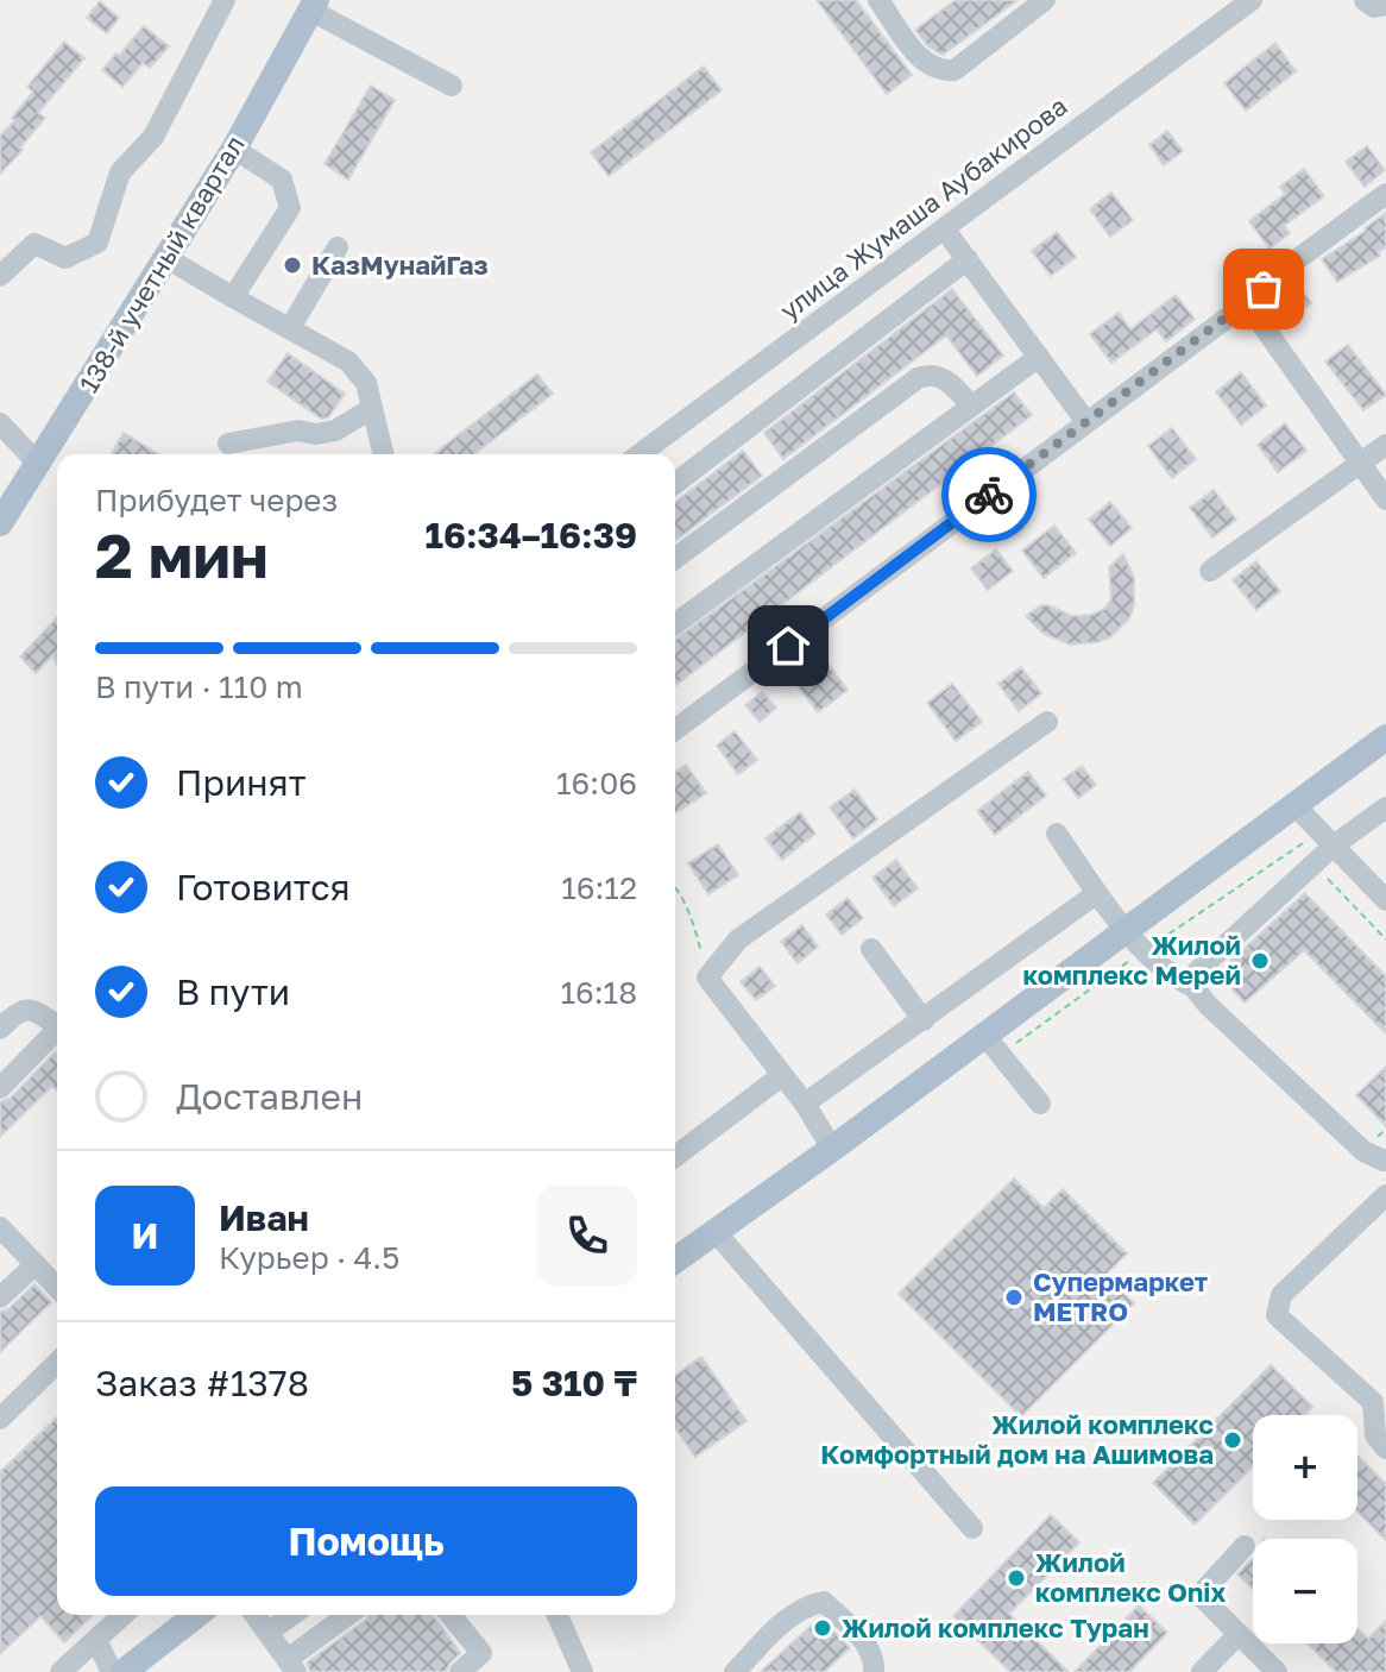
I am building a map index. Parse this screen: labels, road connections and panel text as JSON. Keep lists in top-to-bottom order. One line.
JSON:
{"streets":{"main road":["138-й учетный квартал"],"street":["улица Жумаша Аубакирова"]},"places":["КазМунайГаз","Жилой комплекс Мерей","Супермаркет METRO","Жилой комплекс Комфортный дом на Ашимова","Жилой комплекс Onix","Жилой комплекс Туран"],"page":{"heading":["2 мин","Прибудет через","16:34–16:39"],"panel":["Иван","Курьер · 4.5","Заказ #1378","5 310 ₸"],"bar":"В пути · 110 m","list":[["Принят","16:06"],["Готовится","16:12"],["В пути","16:18"],"Доставлен"],"round":"И","map_buttons":["+","−"],"buttons":"Помощь"}}
